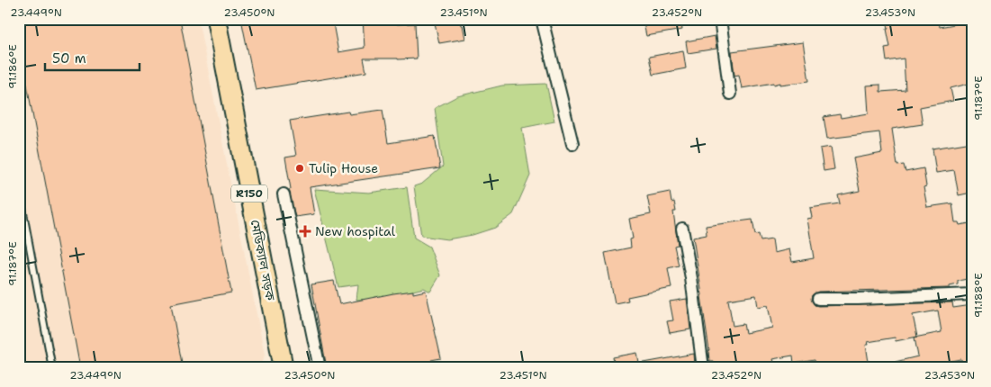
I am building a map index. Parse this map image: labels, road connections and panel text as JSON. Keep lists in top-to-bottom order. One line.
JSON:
{"streets":{"main road":["R150","মেডিক্যাল সড়ক"]},"places":{"other":["Tulip House"],"health":["New hospital"]},"scale_bar":"50 m","coordinates":["23.449°N","23.450°N","23.451°N","23.452°N","23.453°N","91.186°E","91.187°E","91.188°E"]}
